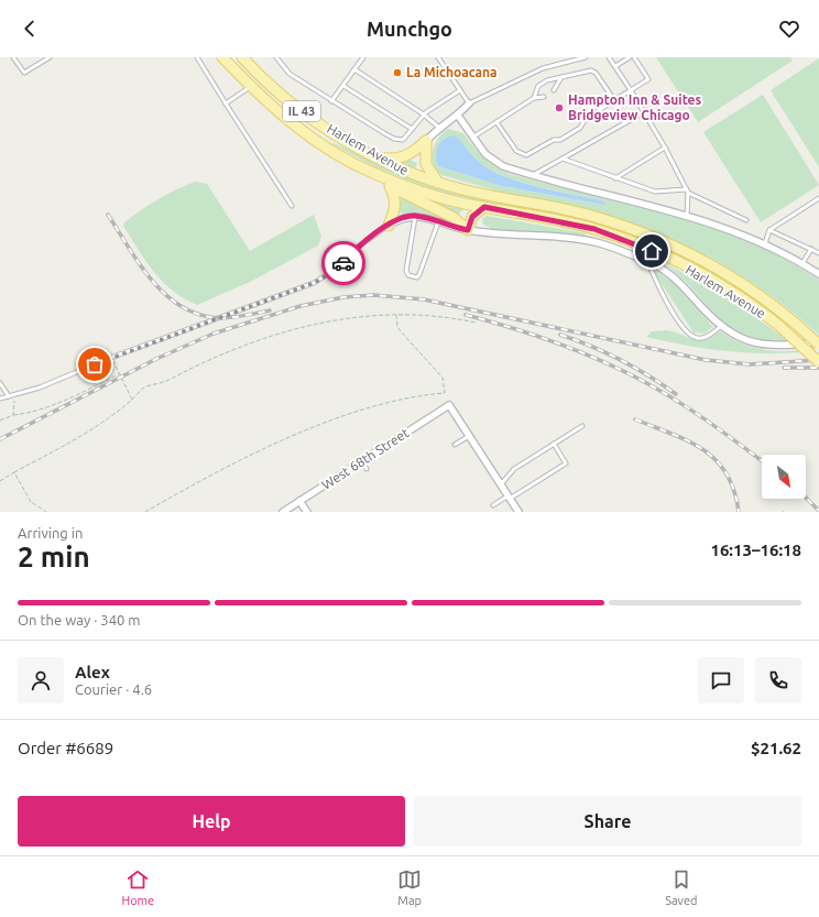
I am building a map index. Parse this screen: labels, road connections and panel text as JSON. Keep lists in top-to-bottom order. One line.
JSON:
{"streets":{"main road":["IL 43","Harlem Avenue"],"street":["West 68th Street"]},"places":["La Michoacana","Hampton Inn & Suites Bridgeview Chicago"],"north":"bottom right","page":{"header":"Munchgo","heading":["2 min","Arriving in","16:13–16:18"],"panel":["Alex","Courier · 4.6","Order #6689","$21.62"],"bar":"On the way · 340 m","buttons":["Help","Share"],"tabs":["Home","Map","Saved"]}}
